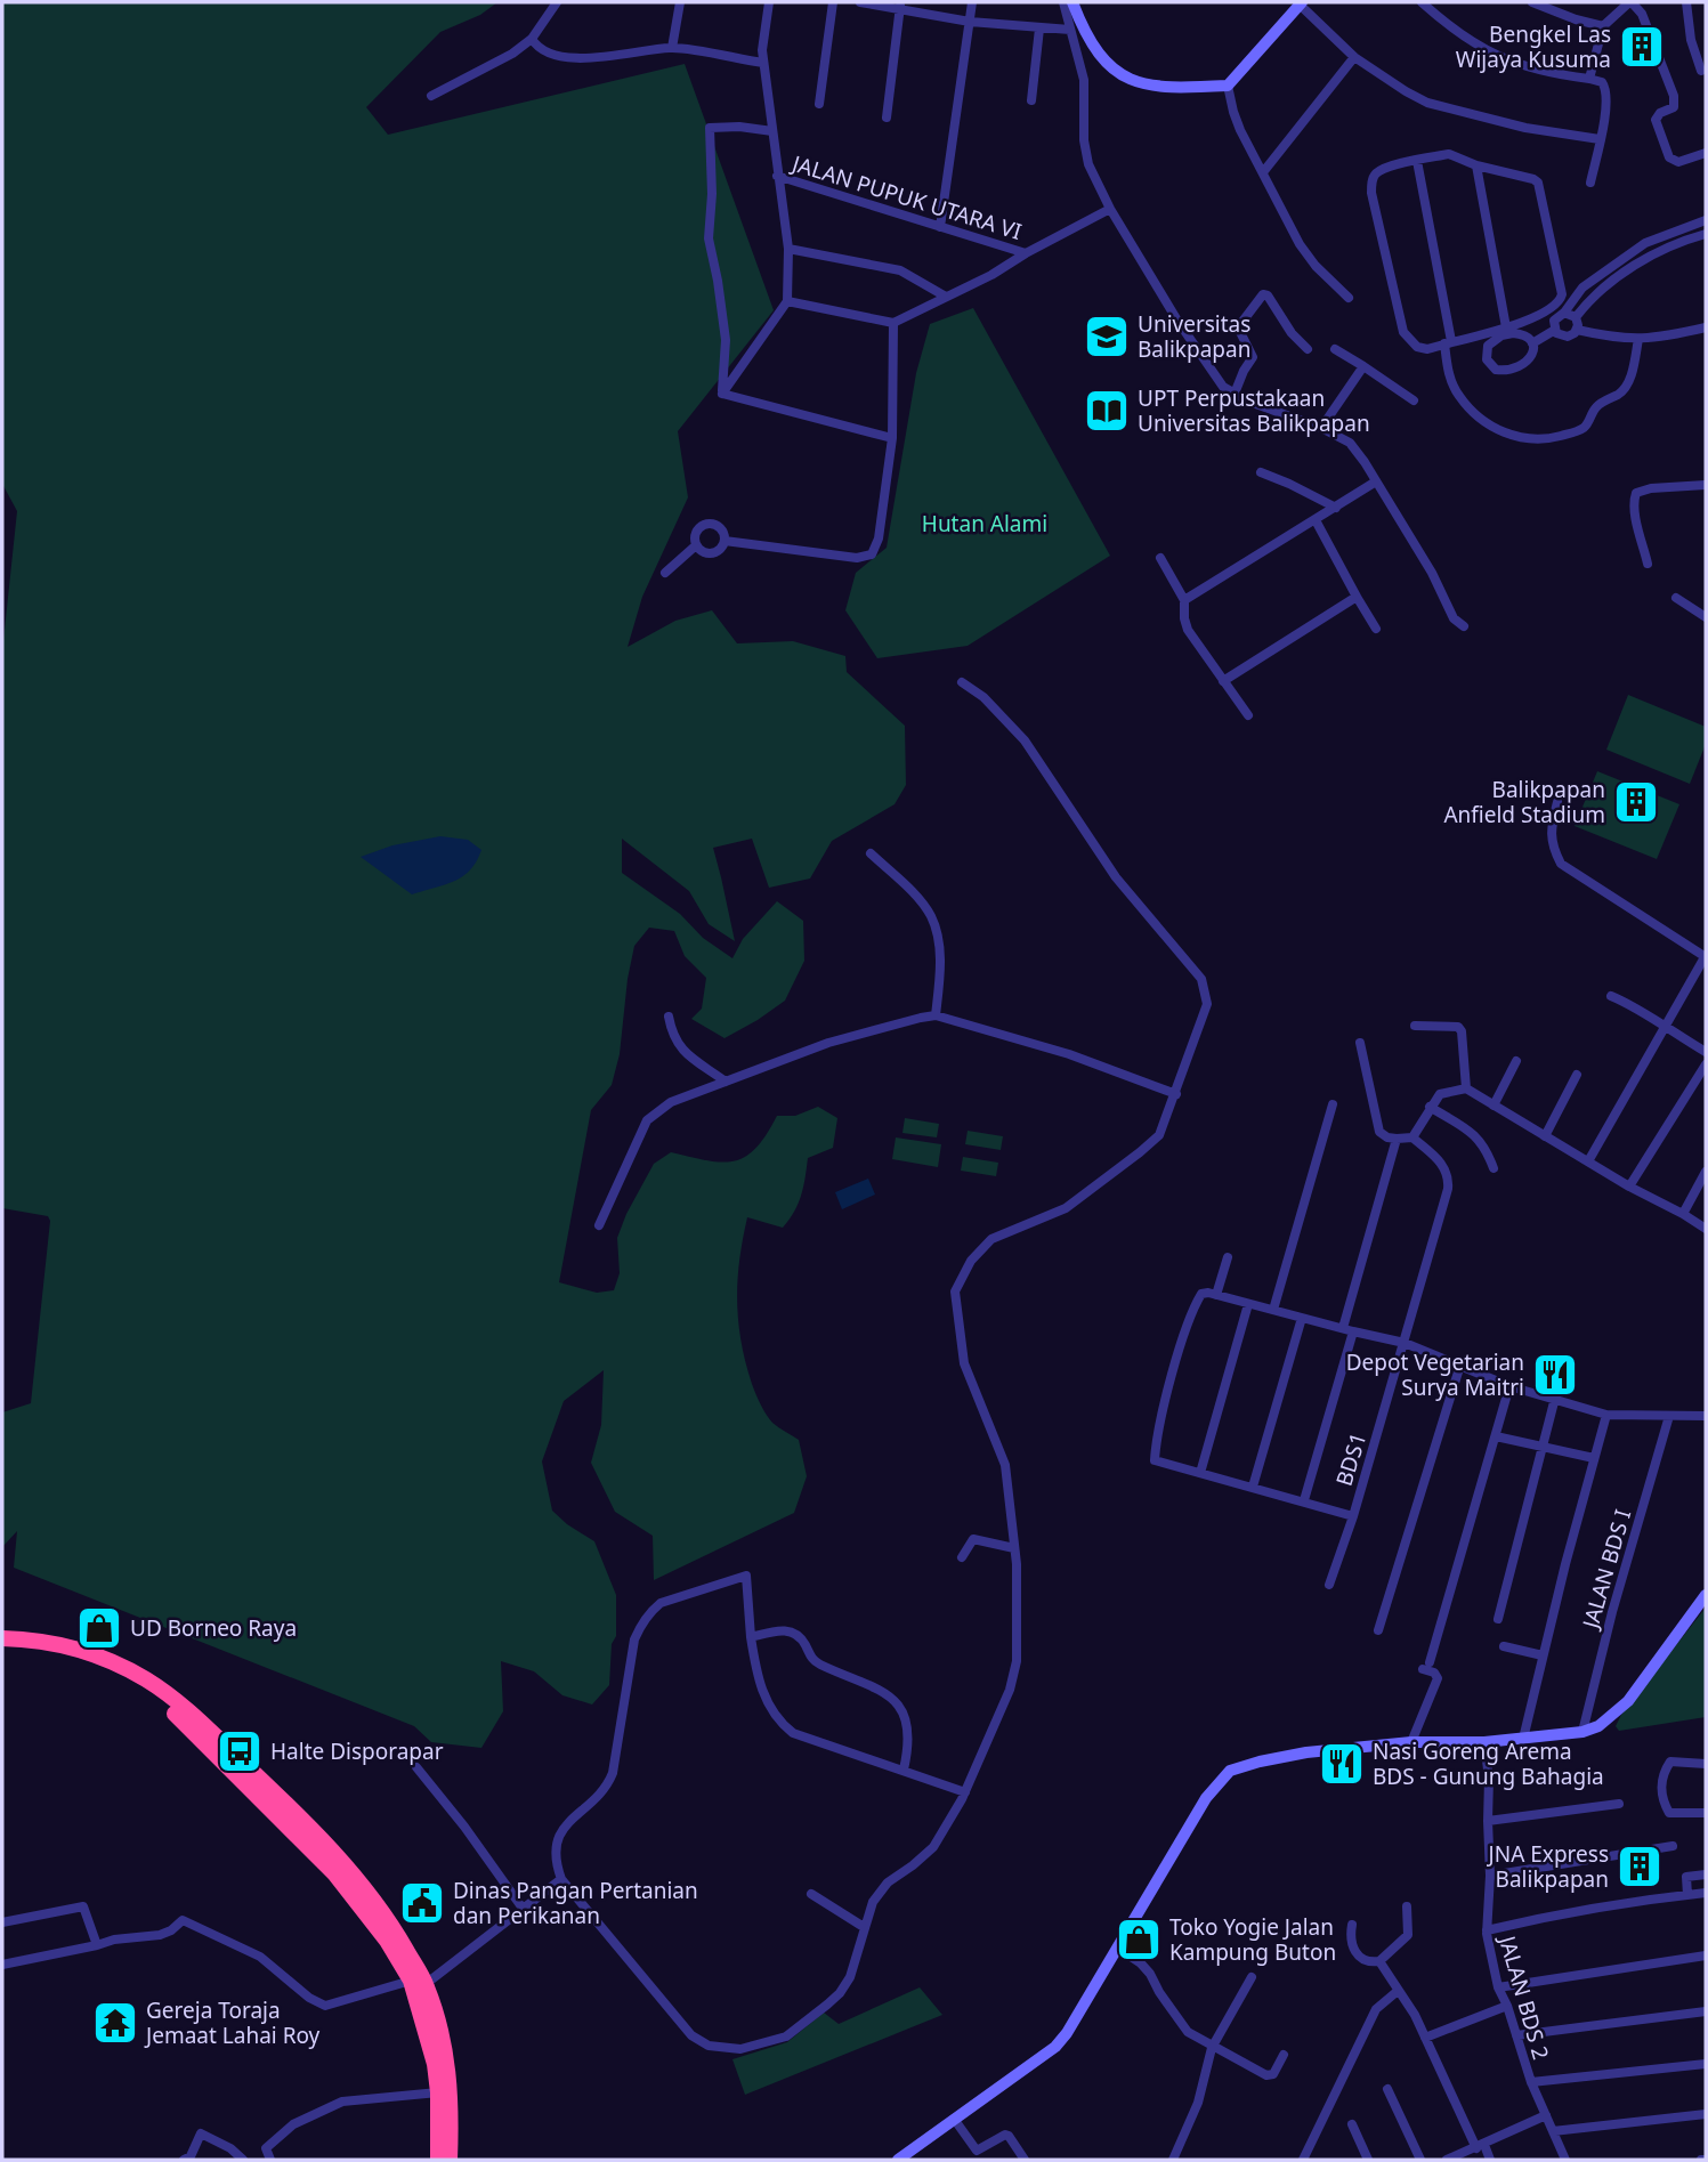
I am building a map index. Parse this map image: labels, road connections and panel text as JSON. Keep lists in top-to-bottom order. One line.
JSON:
{"streets":{"street":["JALAN PUPUK UTARA VI","BDS1","JALAN BDS I","JALAN BDS 2"]},"parks":["Hutan Alami"],"places":{"building":["Bengkel Las Wijaya Kusuma","Balikpapan Anfield Stadium","JNA Express Balikpapan"],"school or university":["Universitas Balikpapan"],"library":["UPT Perpustakaan Universitas Balikpapan"],"restaurant":["Depot Vegetarian Surya Maitri","Nasi Goreng Arema BDS - Gunung Bahagia"],"shop":["UD Borneo Raya","Toko Yogie Jalan Kampung Buton"],"bus stop":["Halte Disporapar"],"public building":["Dinas Pangan Pertanian dan Perikanan"],"temple":["Gereja Toraja Jemaat Lahai Roy"]}}
